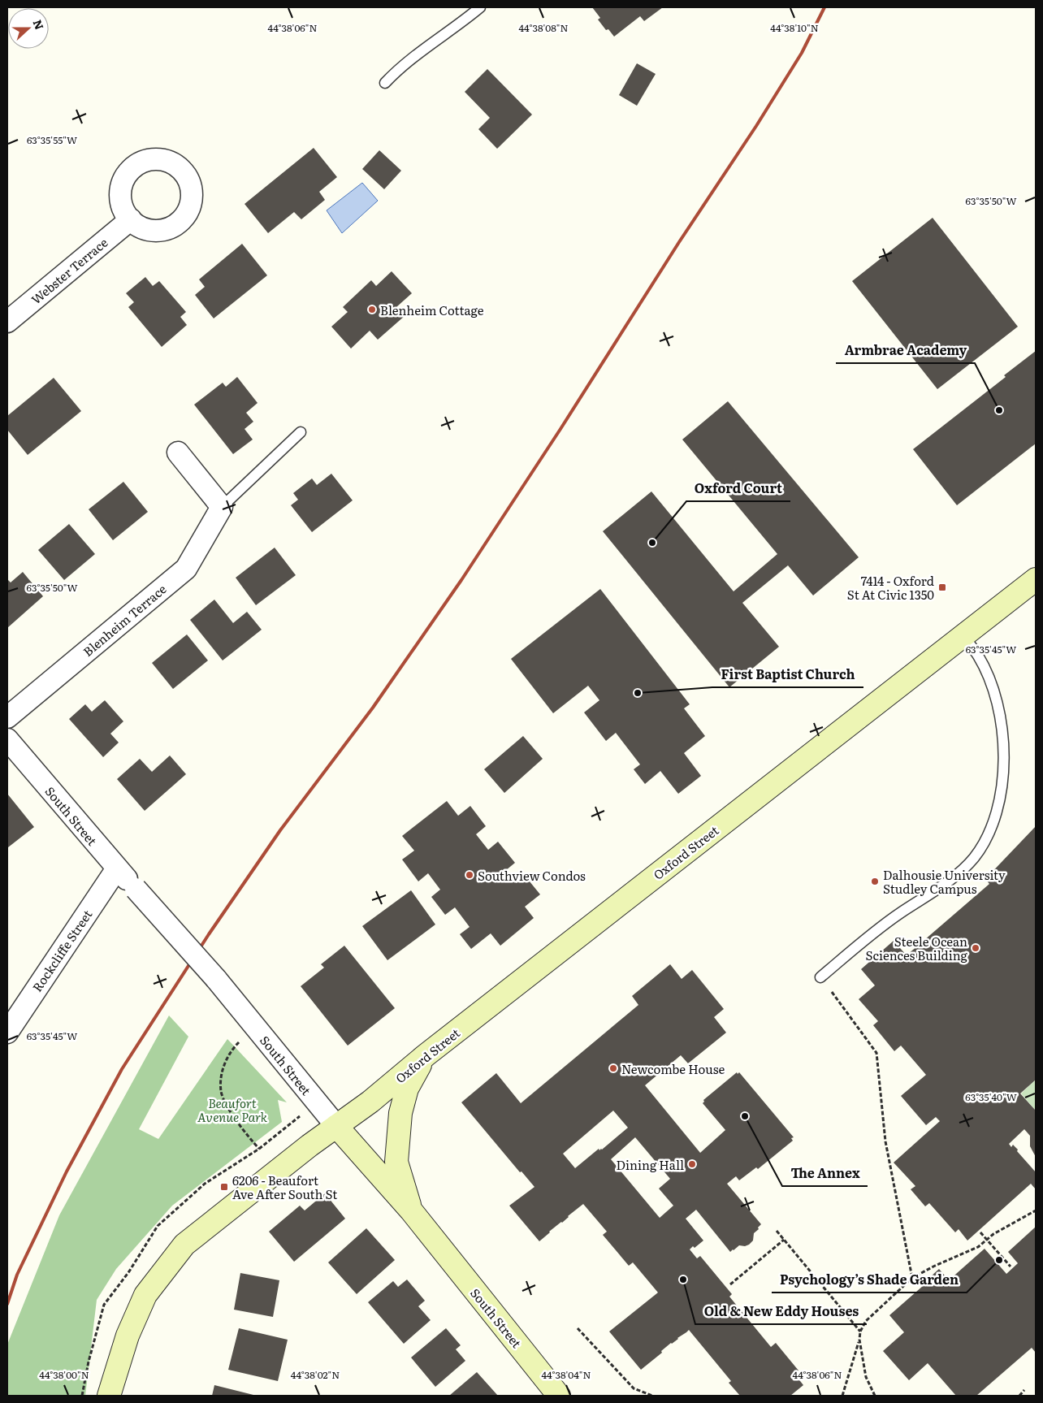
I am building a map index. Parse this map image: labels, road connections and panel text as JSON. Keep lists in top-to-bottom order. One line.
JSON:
{"streets":{"main road":["South Street","Oxford Street"],"street":["Webster Terrace","Blenheim Terrace","Rockcliffe Street"]},"crossings":[["South Street","Oxford Street"],["South Street","Rockcliffe Street"]],"parks":["Beaufort Avenue Park"],"places":{"other":["Blenheim Cottage","Armbrae Academy","Oxford Court","First Baptist Church","Southview Condos","Dalhousie University Studley Campus","Steele Ocean Sciences Building","Newcombe House","The Annex","Dining Hall","Psychology’s Shade Garden","Old & New Eddy Houses"],"transit":["7414 - Oxford St At Civic 1350","6206 - Beaufort Ave After South St"]},"north":"right","coordinates":["44°38'06\"N","44°38'08\"N","44°38'10\"N","63°35'55\"W","63°35'50\"W","63°35'45\"W","63°35'40\"W","44°38'00\"N","44°38'02\"N","44°38'04\"N"]}
